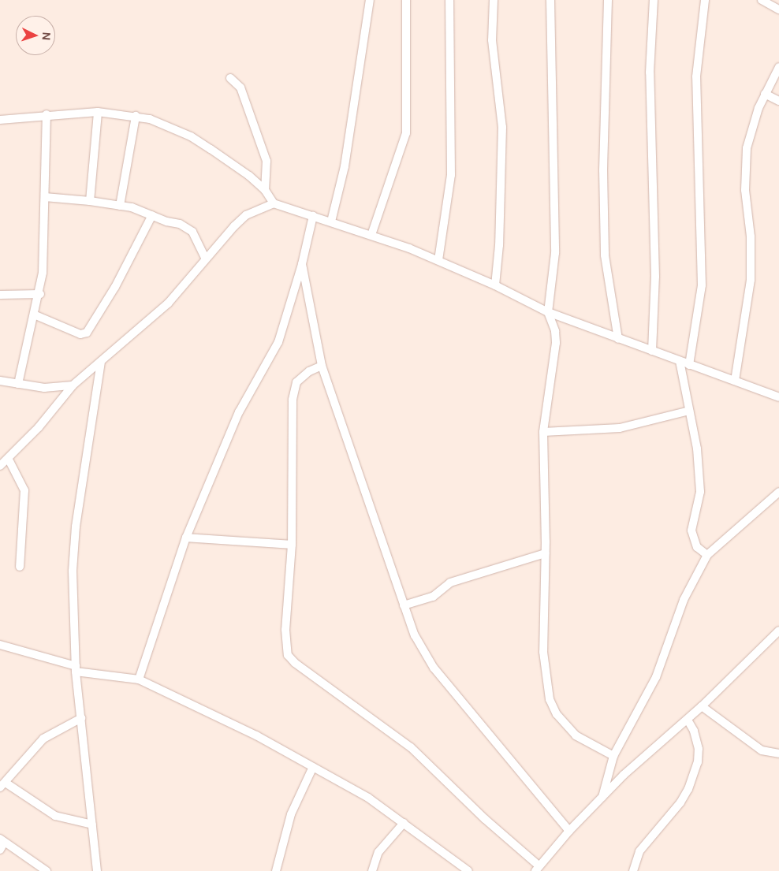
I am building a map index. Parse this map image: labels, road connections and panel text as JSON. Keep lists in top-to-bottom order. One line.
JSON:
{"north":"right"}
